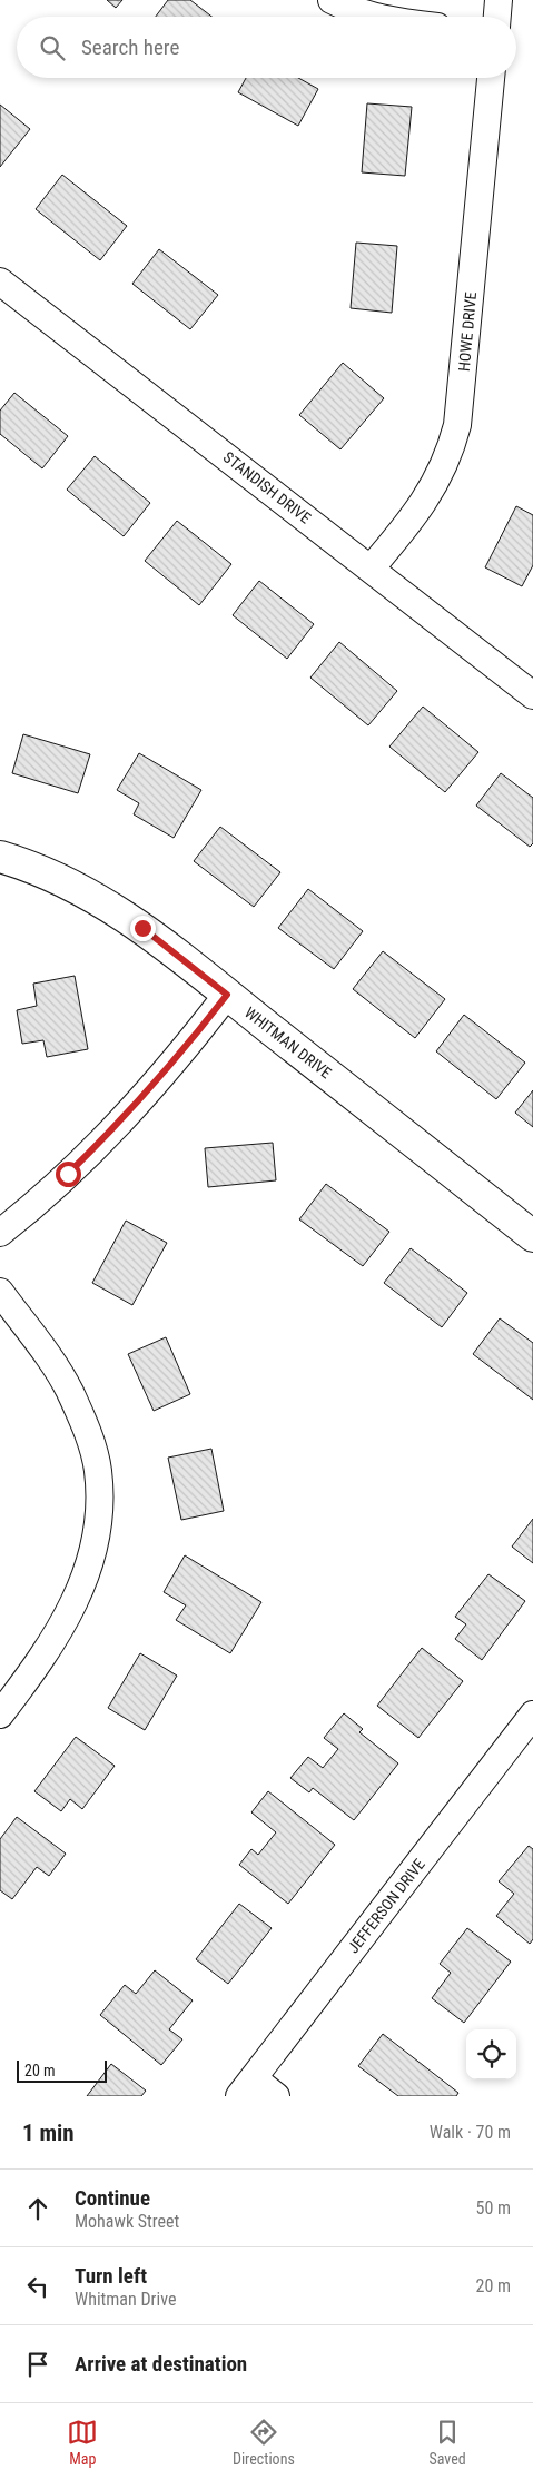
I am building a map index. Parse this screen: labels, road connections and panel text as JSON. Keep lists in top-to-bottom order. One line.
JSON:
{"streets":{"street":["HOWE DRIVE","STANDISH DRIVE","WHITMAN DRIVE","JEFFERSON DRIVE"]},"crossings":[["HOWE DRIVE","STANDISH DRIVE"]],"scale_bar":"20 m","page":{"search":"Search here","scale":"20 m","heading":["1 min","Walk · 70 m"],"list":[["Continue","Mohawk Street","50 m"],["Turn left","Whitman Drive","20 m"],"Arrive at destination"],"nav":["Map","Directions","Saved"]}}
